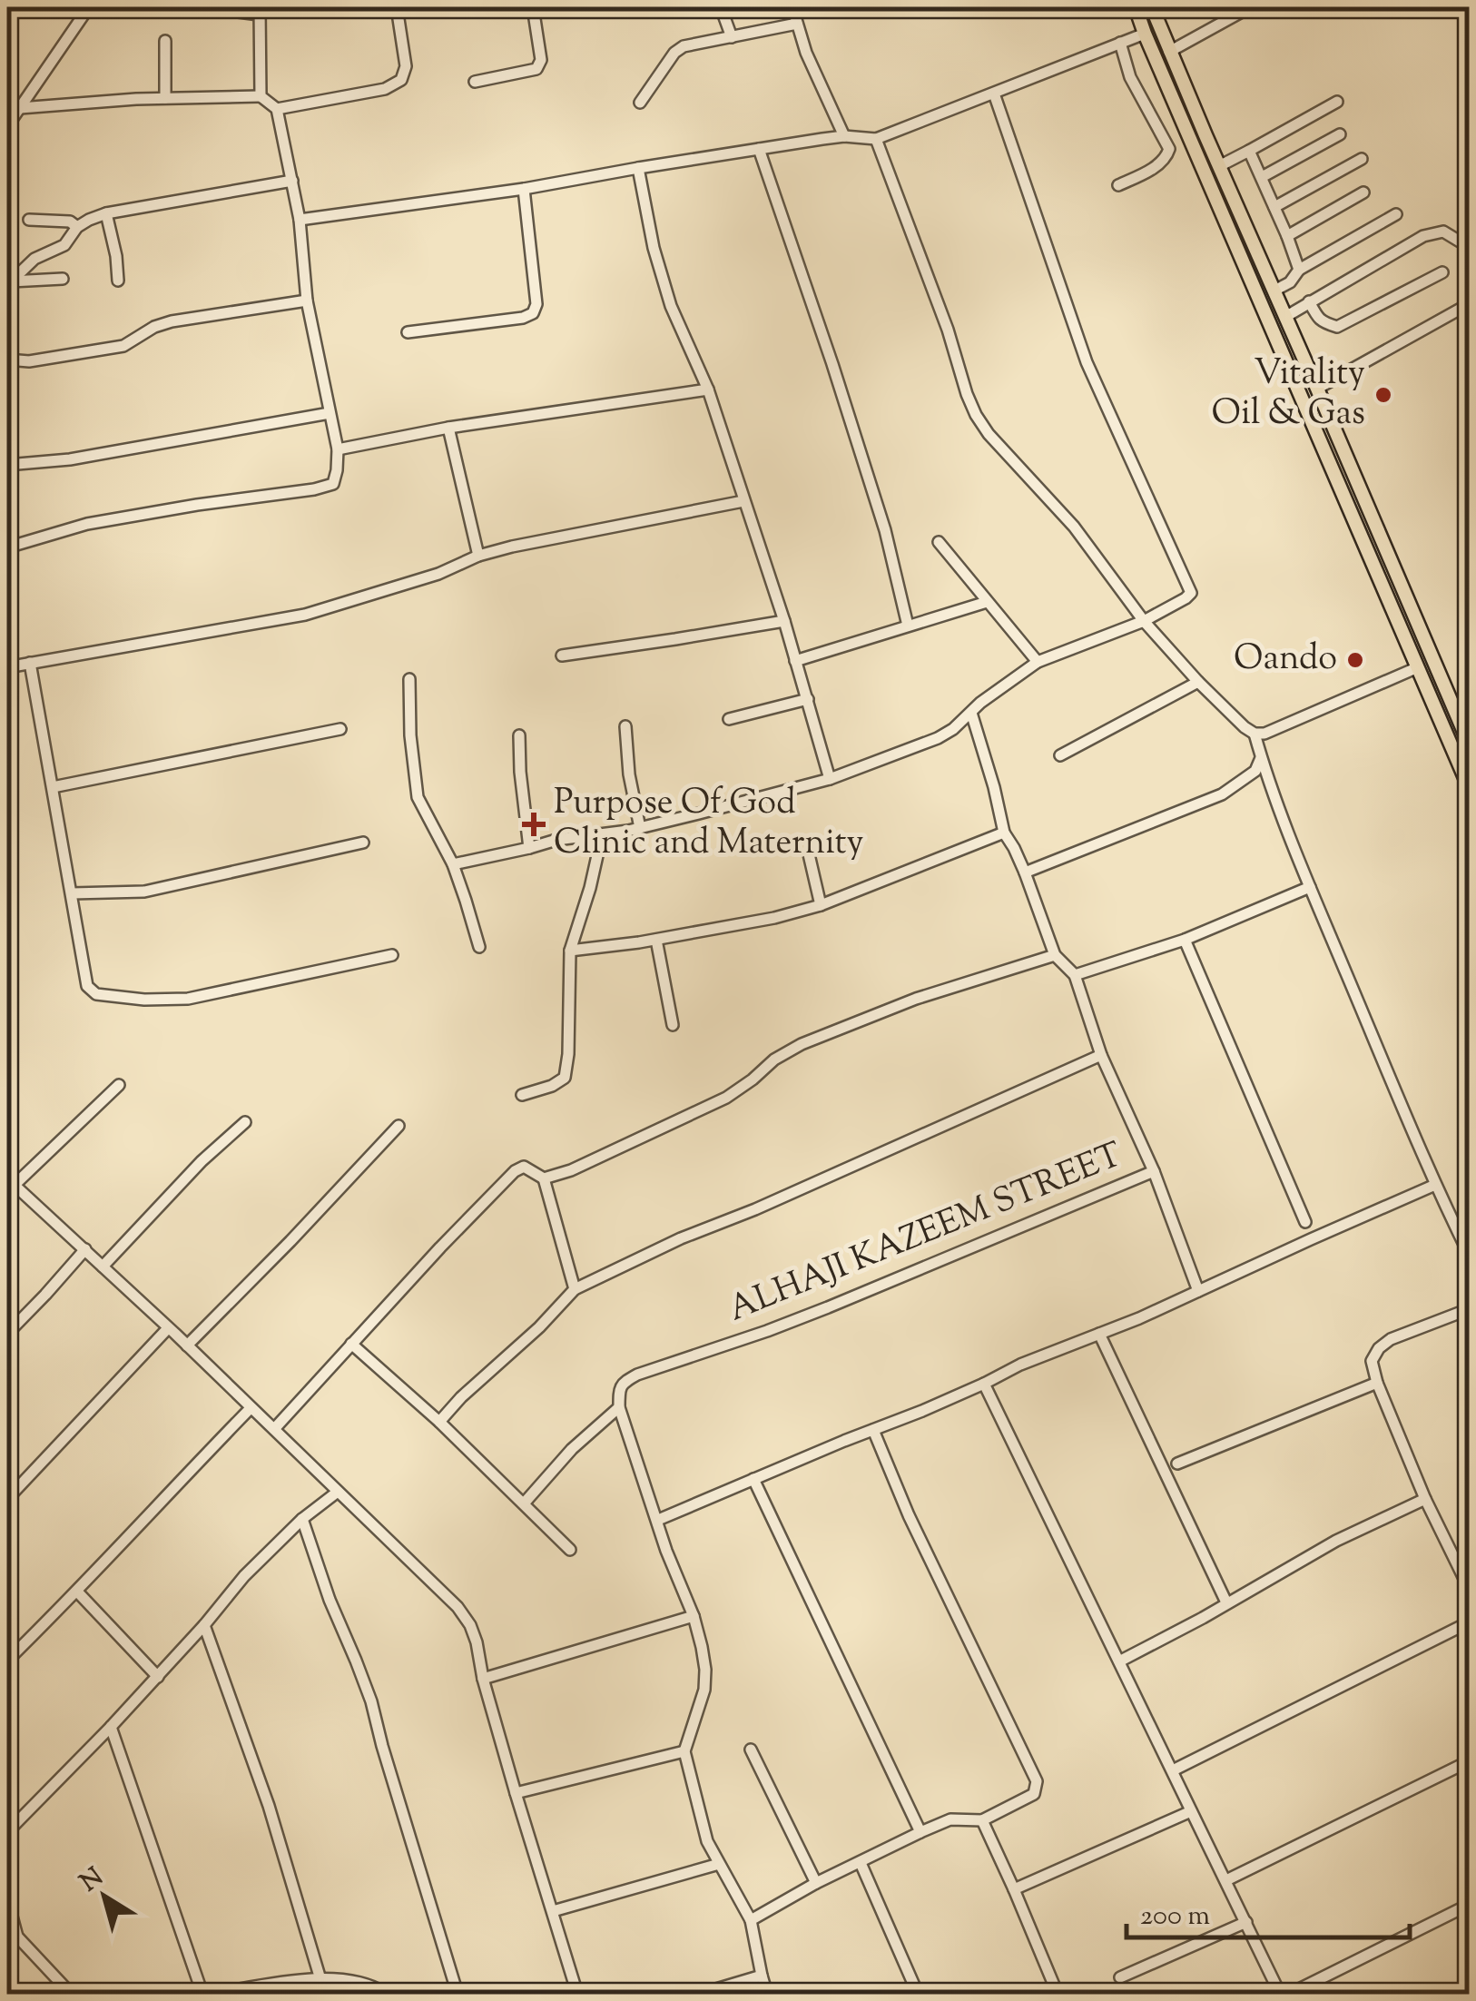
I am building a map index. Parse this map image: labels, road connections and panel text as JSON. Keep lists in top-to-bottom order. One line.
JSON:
{"streets":{"street":["ALHAJI KAZEEM STREET"]},"places":{"other":["Vitality Oil & Gas","Oando"],"health":["Purpose Of God Clinic and Maternity"]},"scale_bar":"200 m","north":"top left"}
